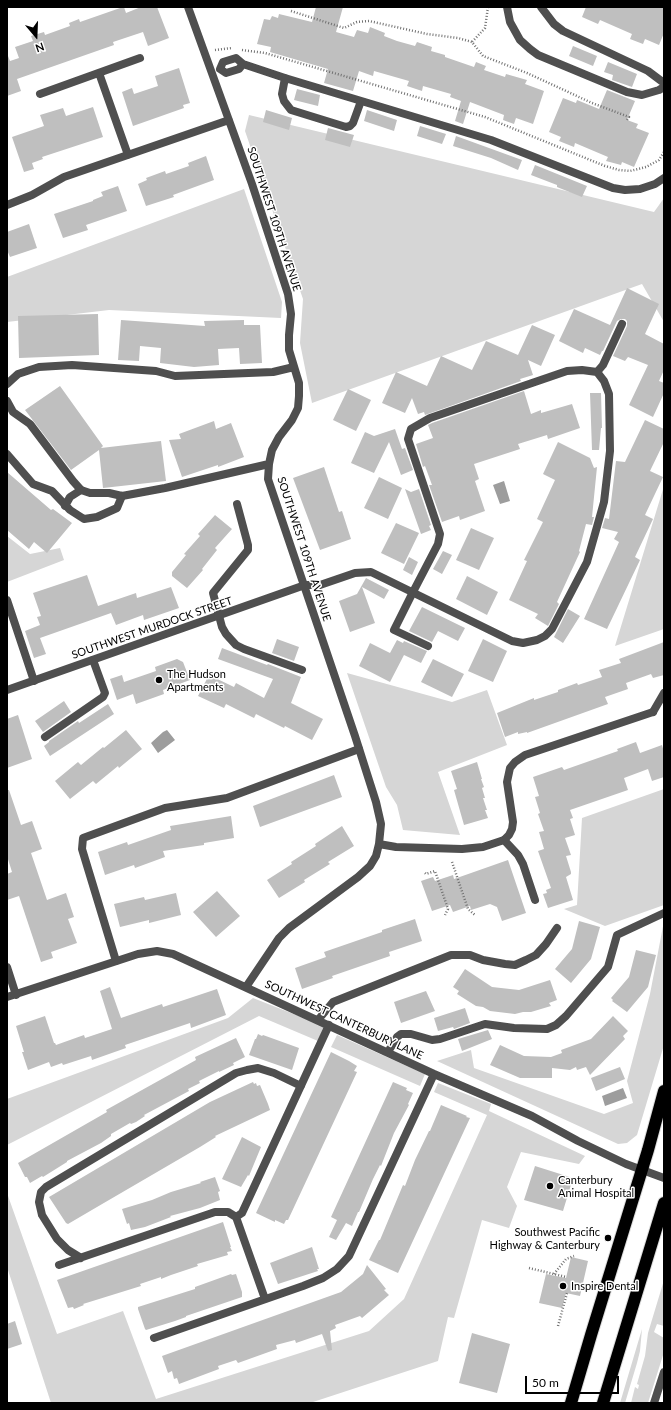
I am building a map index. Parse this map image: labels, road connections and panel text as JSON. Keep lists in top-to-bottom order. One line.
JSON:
{"streets":{"street":["SOUTHWEST 109TH AVENUE","SOUTHWEST MURDOCK STREET","SOUTHWEST CANTERBURY LANE"]},"crossings":[["SOUTHWEST 109TH AVENUE","SOUTHWEST MURDOCK STREET"],["SOUTHWEST 109TH AVENUE","SOUTHWEST CANTERBURY LANE"]],"places":["The Hudson Apartments","Canterbury Animal Hospital","Southwest Pacific Highway & Canterbury","Inspire Dental"],"scale_bar":"50 m","north":"bottom"}
